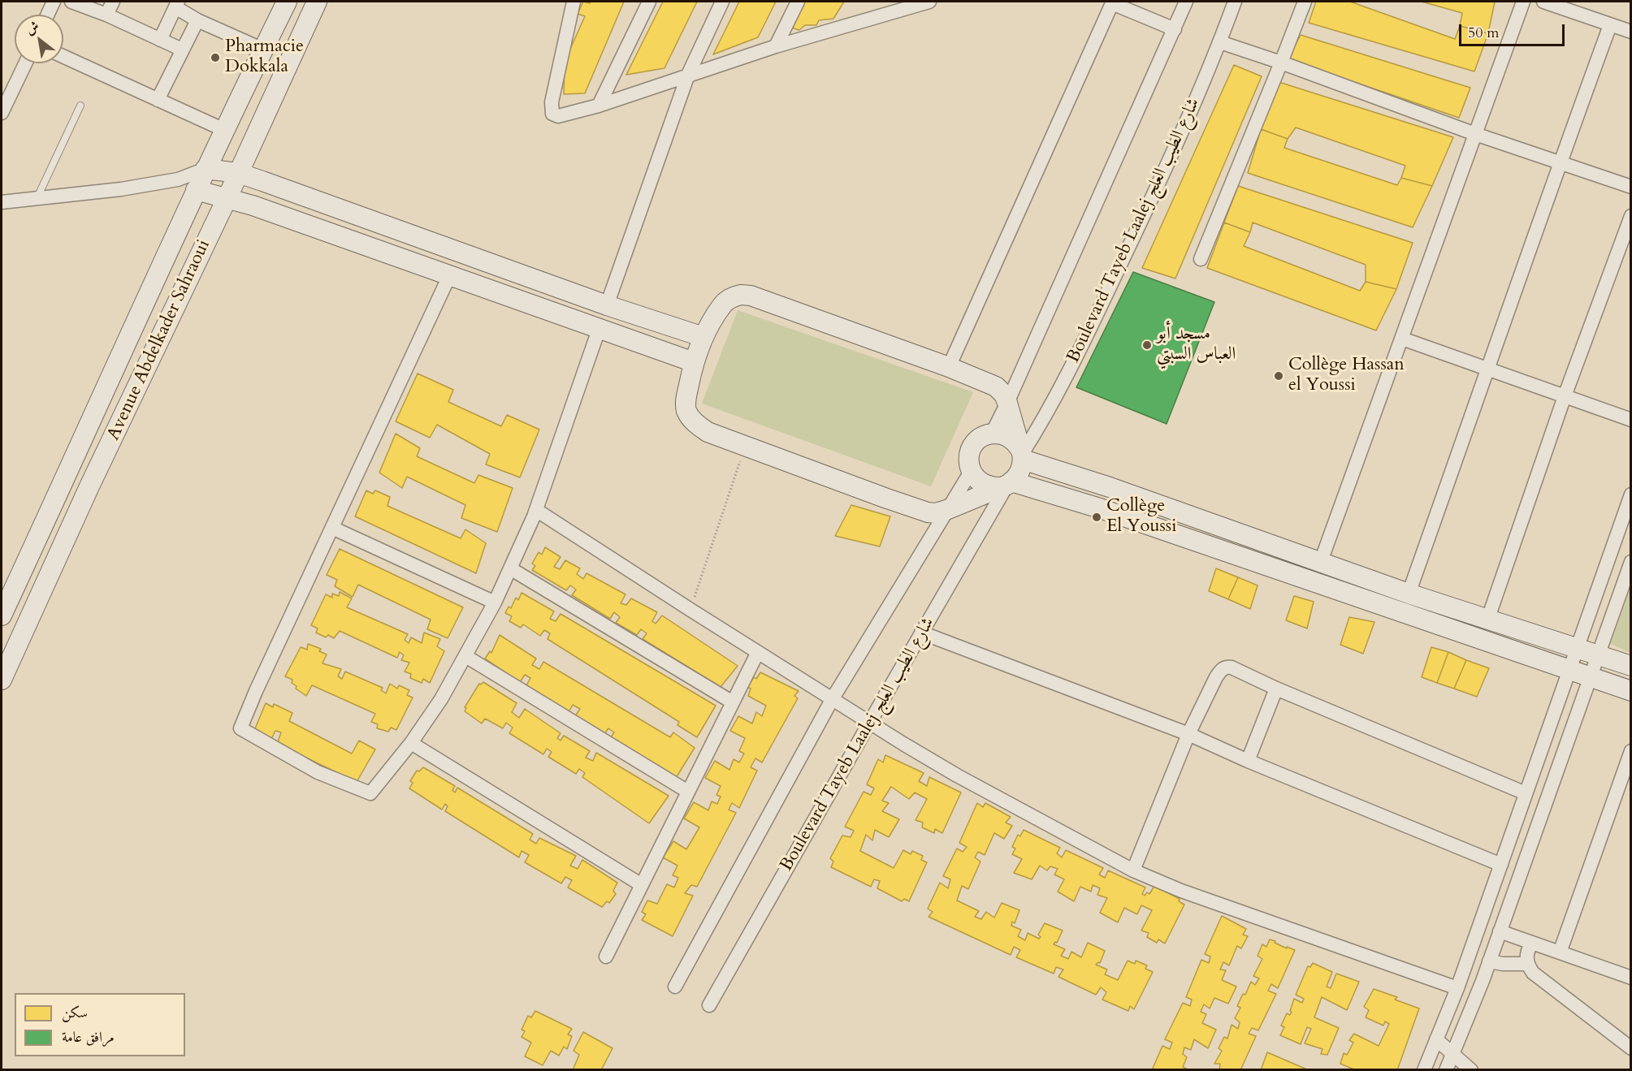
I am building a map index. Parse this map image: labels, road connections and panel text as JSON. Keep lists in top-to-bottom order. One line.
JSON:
{"streets":{"street":["Boulevard Tayeb Laalej شارع الطيب العلج","Avenue Abdelkader Sahraoui"]},"places":["Pharmacie Dokkala","مسجد أبو العباس السبتي","Collège Hassan el Youssi","Collège El Youssi"],"legend":["سكن","مرافق عامة"],"scale_bar":"50 m","north":"top left"}
